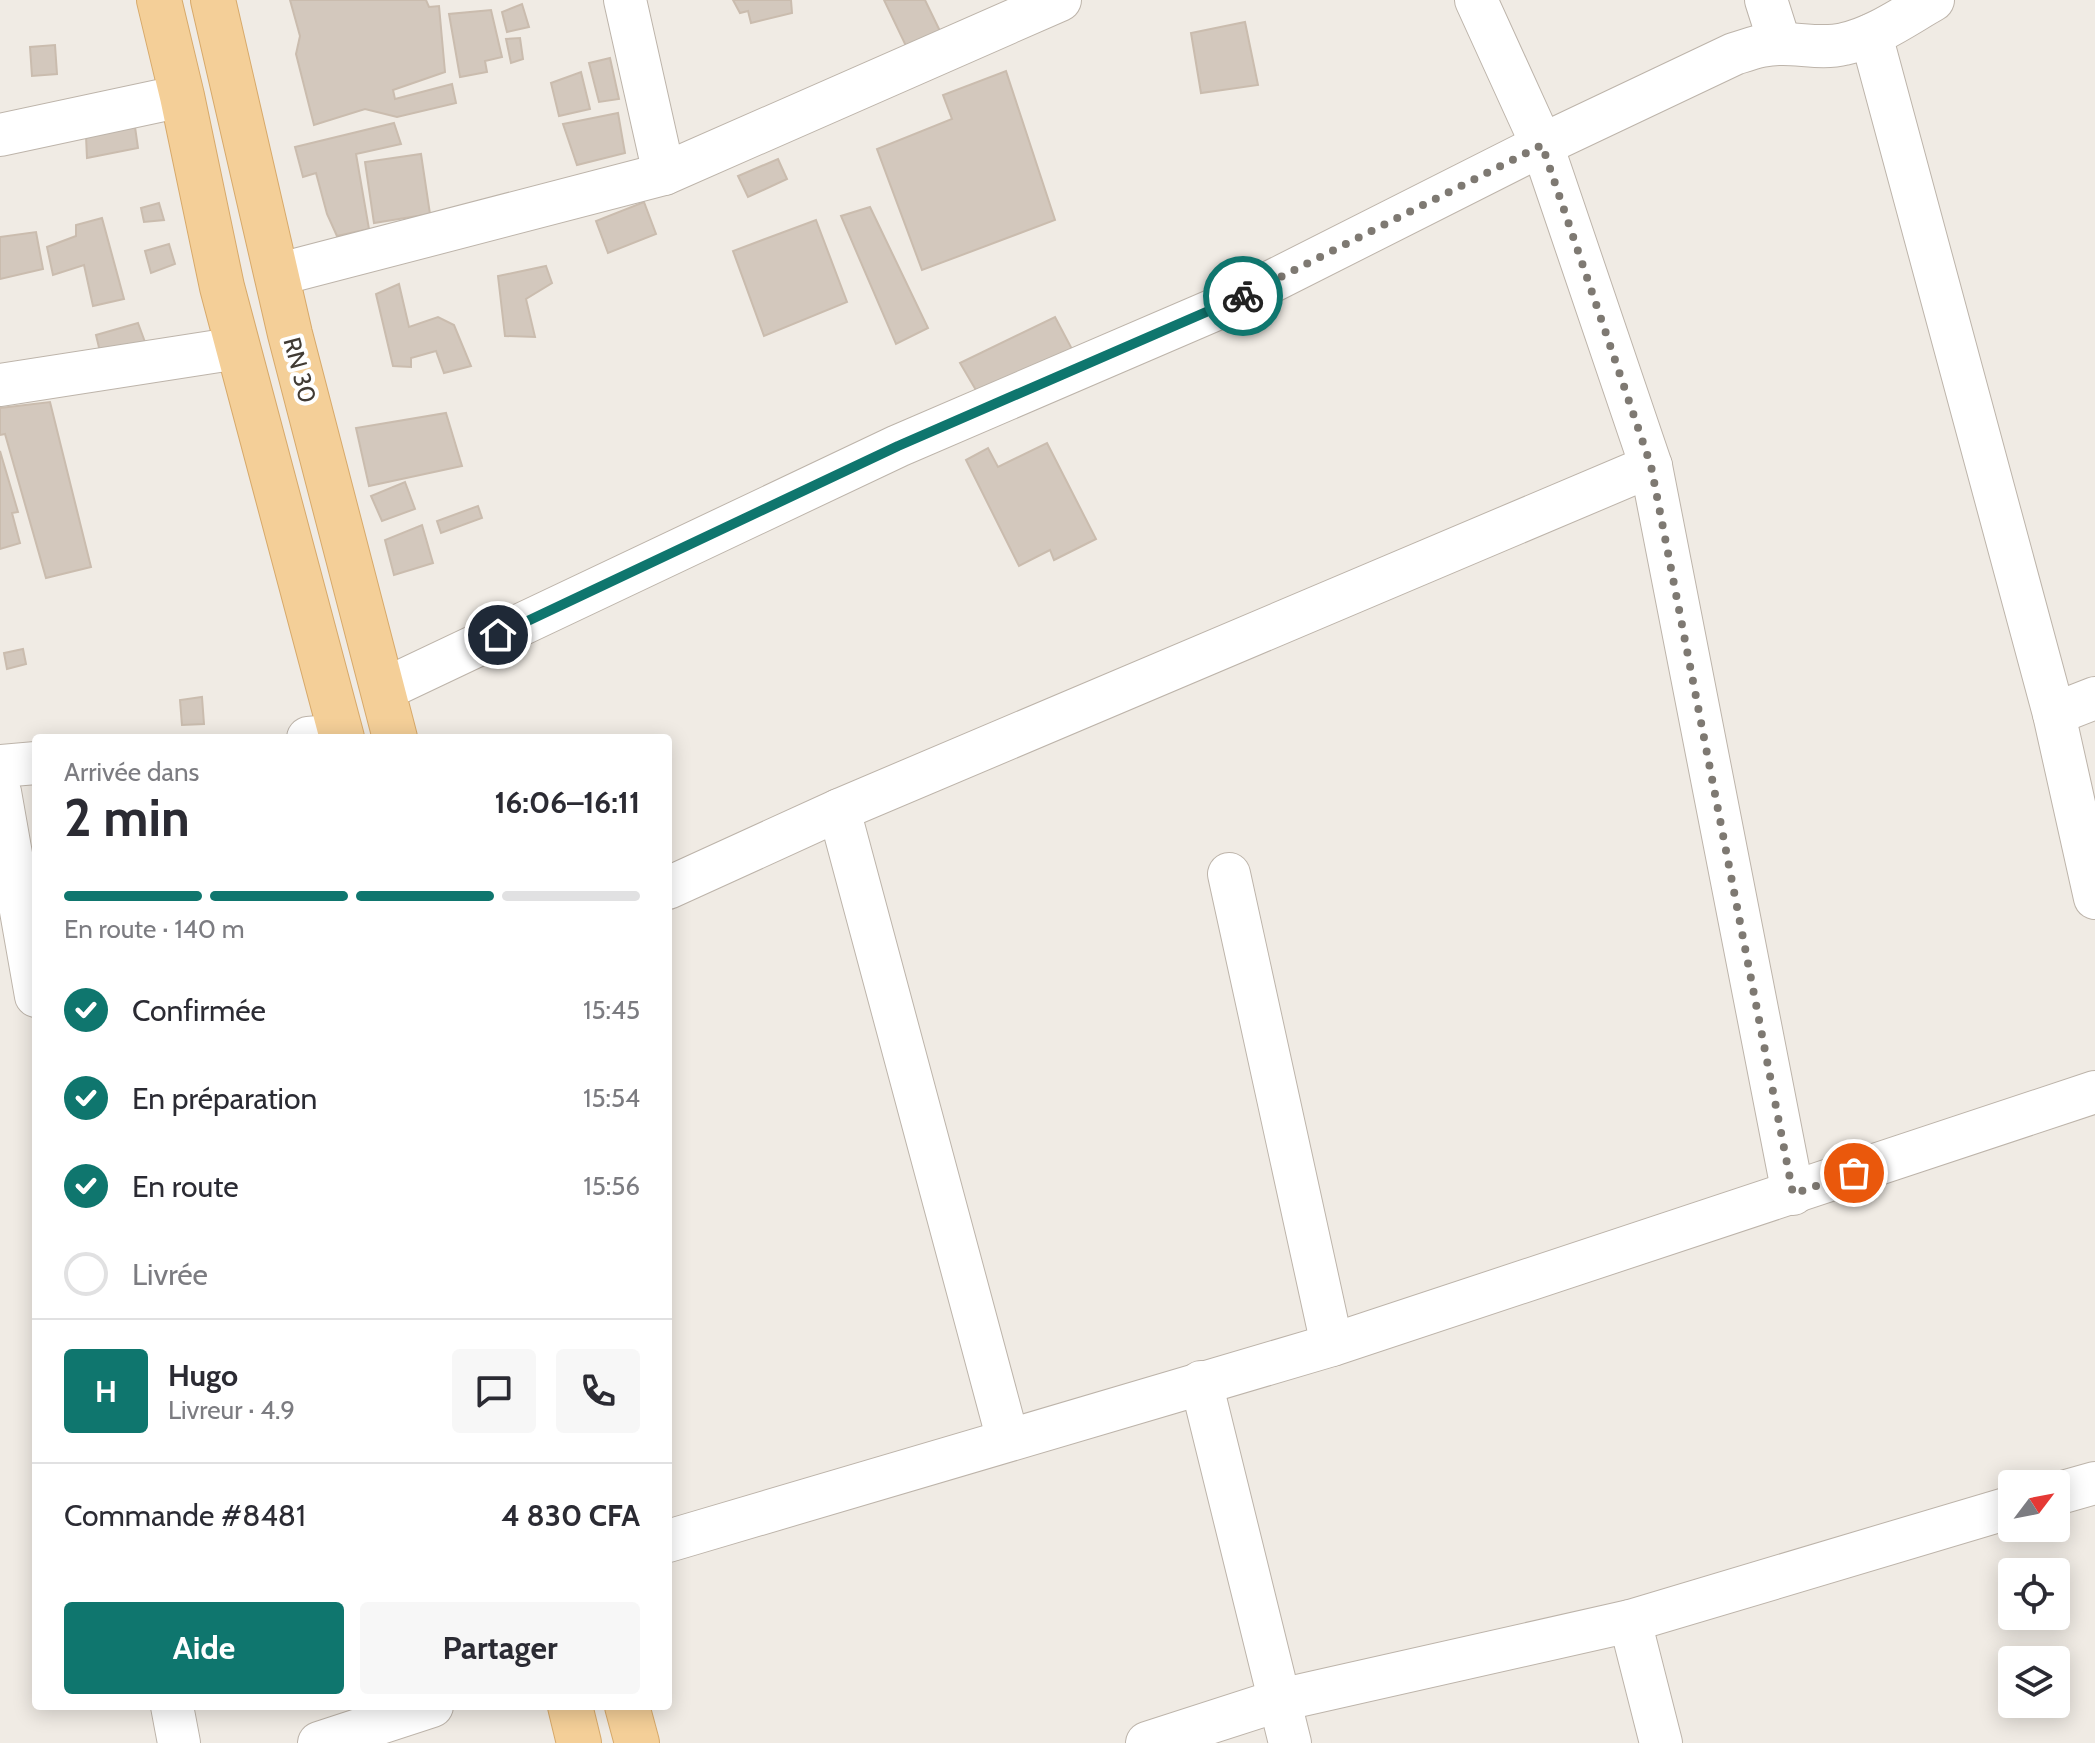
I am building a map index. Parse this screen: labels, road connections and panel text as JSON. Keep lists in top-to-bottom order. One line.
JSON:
{"streets":{"main road":["RN 30"]},"north":"top right","page":{"heading":["2 min","Arrivée dans","16:06–16:11"],"panel":["Hugo","Livreur · 4.9","Commande #8481","4 830 CFA"],"bar":"En route · 140 m","list":[["Confirmée","15:45"],["En préparation","15:54"],["En route","15:56"],"Livrée"],"round":"H","buttons":["Aide","Partager"]}}
